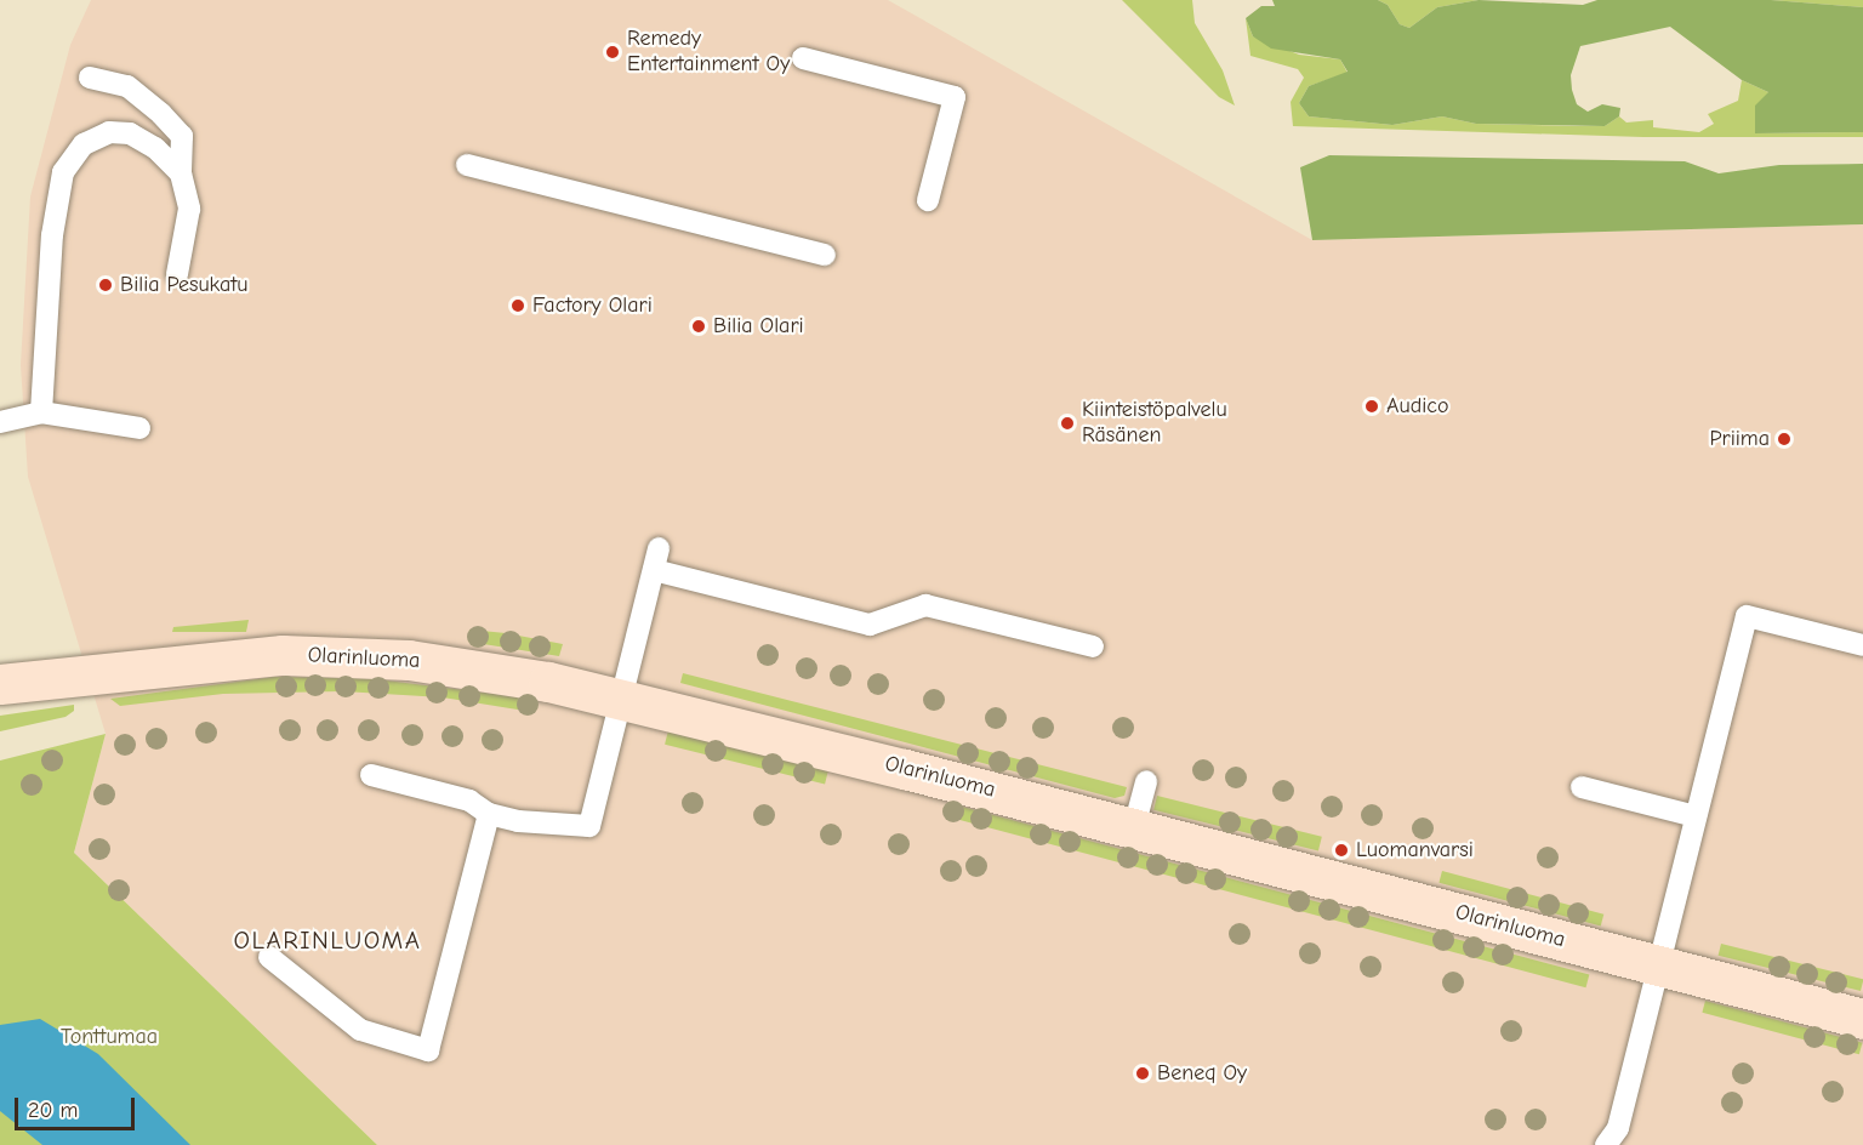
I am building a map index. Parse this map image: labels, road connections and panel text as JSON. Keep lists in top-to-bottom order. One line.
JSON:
{"streets":{"main road":["Olarinluoma"]},"districts":["OLARINLUOMA"],"parks":["Tonttumaa"],"places":["Remedy Entertainment Oy","Bilia Pesukatu","Factory Olari","Bilia Olari","Audico","Kiinteistöpalvelu Räsänen","Priima","Luomanvarsi","Beneq Oy"],"scale_bar":"20 m"}
